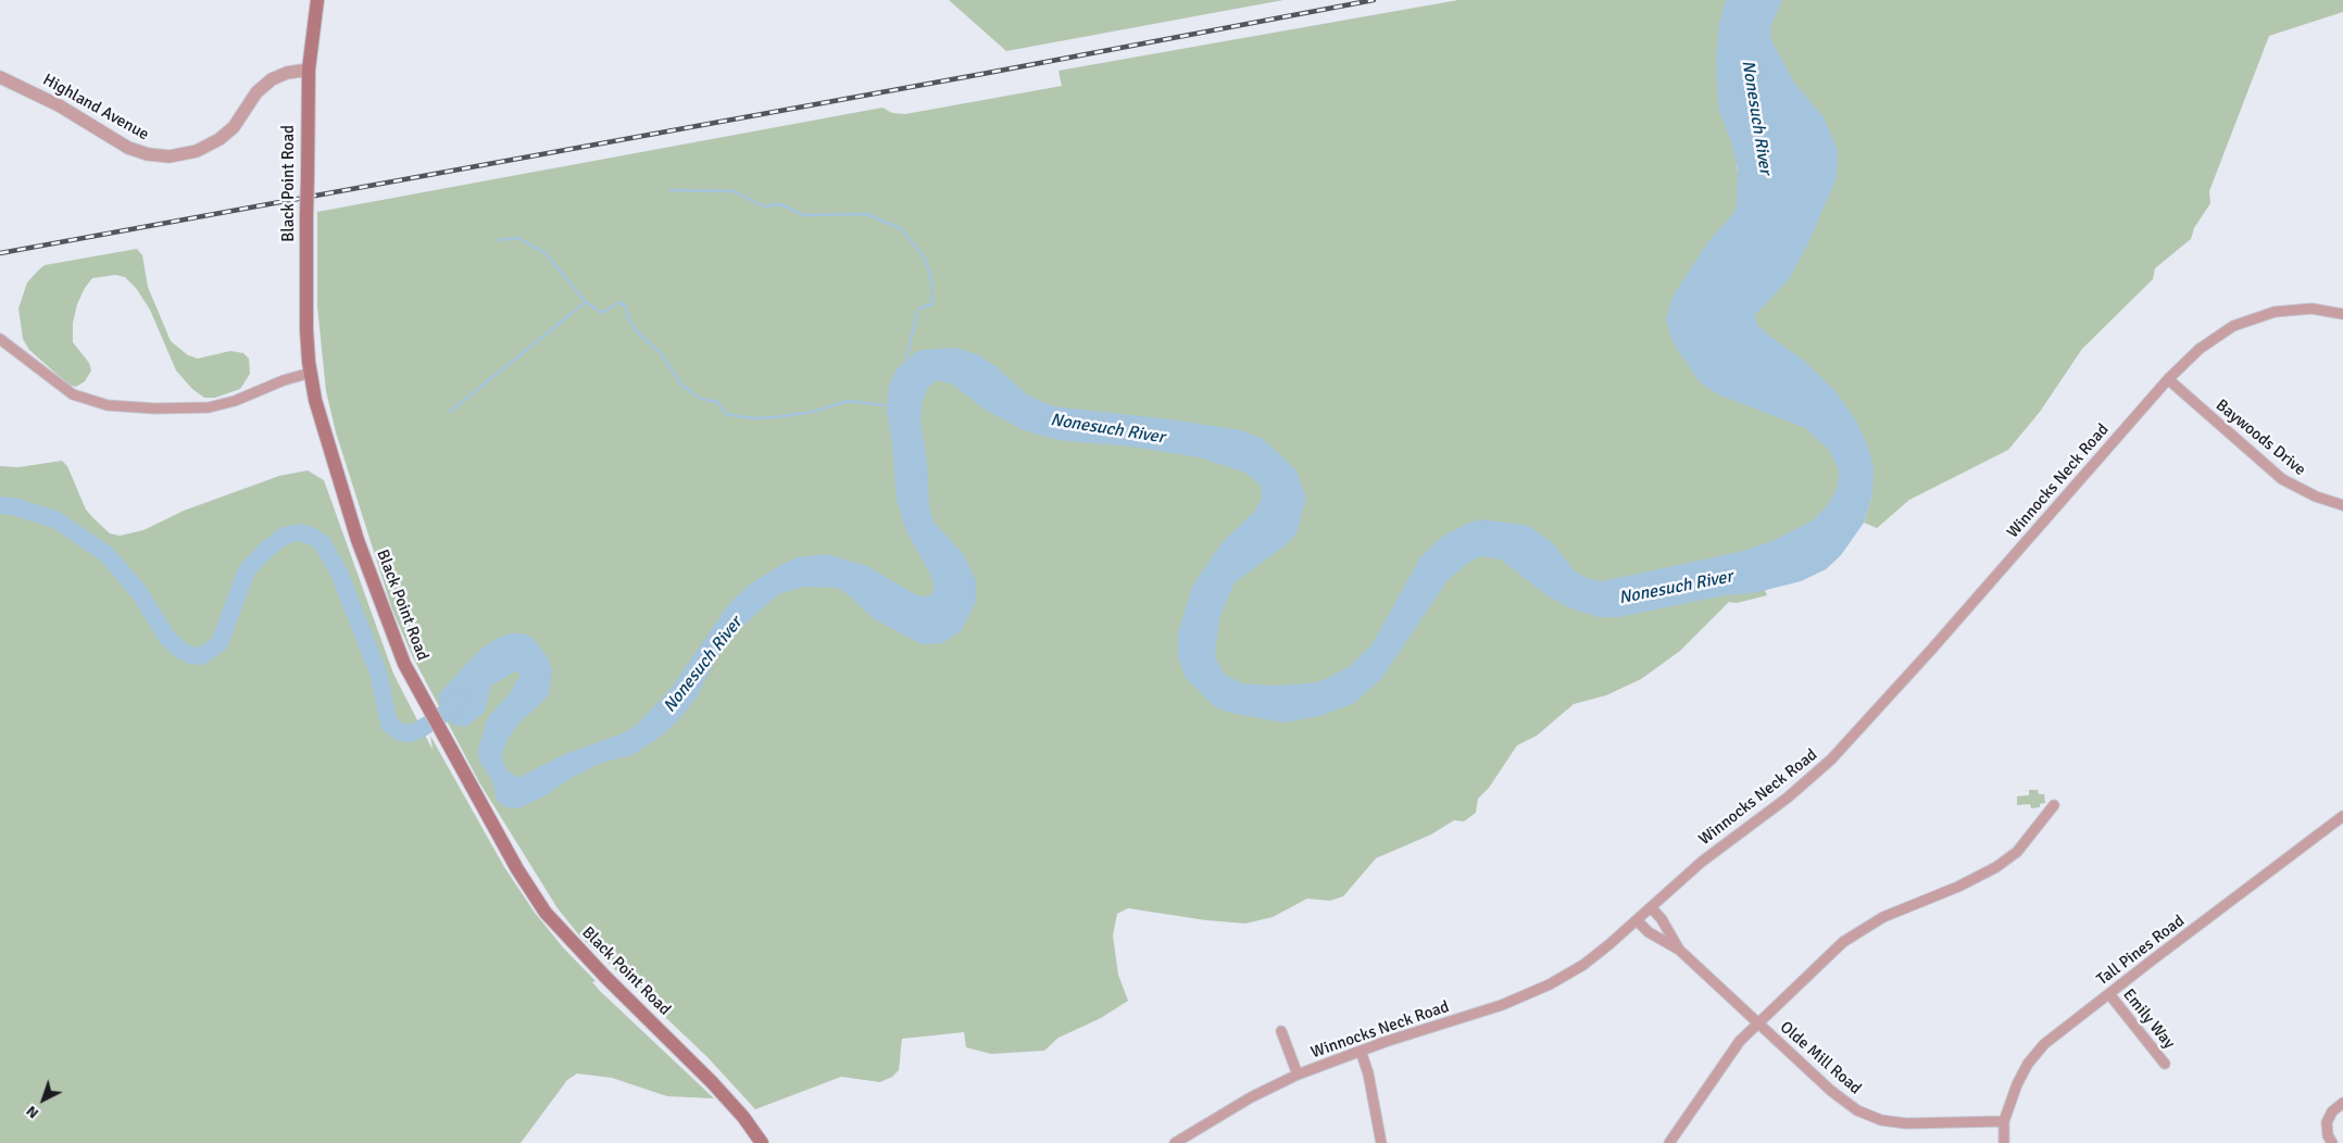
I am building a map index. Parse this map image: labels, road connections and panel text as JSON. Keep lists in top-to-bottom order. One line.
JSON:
{"streets":{"main road":["Black Point Road"],"street":["Highland Avenue","Baywoods Drive","Winnocks Neck Road","Tall Pines Road","Emily Way","Olde Mill Road"]},"crossings":[["Highland Avenue","Black Point Road"],["Baywoods Drive","Winnocks Neck Road"],["Winnocks Neck Road","Olde Mill Road"],["Tall Pines Road","Emily Way"],["Tall Pines Road","Olde Mill Road"]],"water":["Nonesuch River"],"north":"bottom left"}
